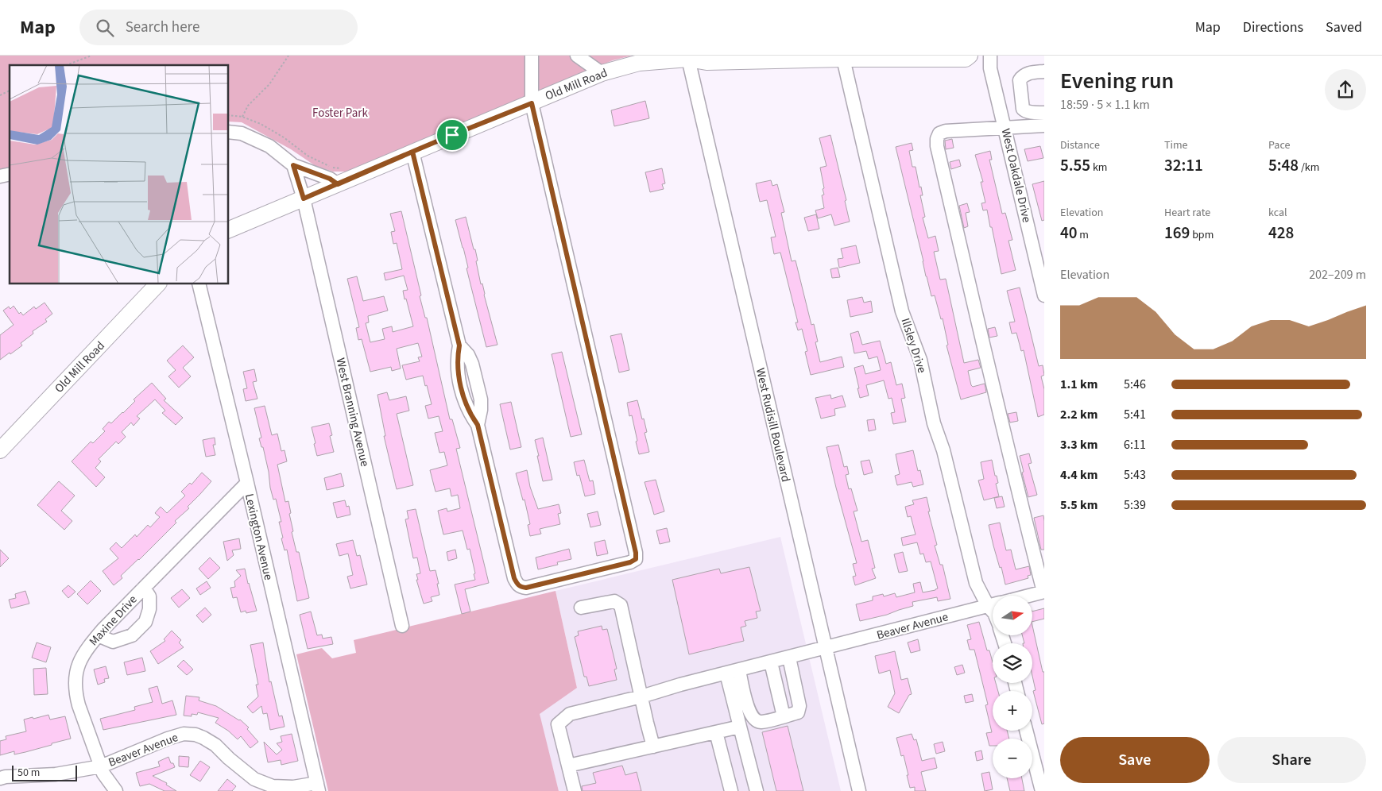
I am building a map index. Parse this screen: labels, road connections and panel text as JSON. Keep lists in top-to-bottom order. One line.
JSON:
{"streets":{"main road":["Old Mill Road"],"street":["West Oakdale Drive","Illsley Drive","West Branning Avenue","West Rudisill Boulevard","Lexington Avenue","Maxine Drive","Beaver Avenue"]},"crossings":[["Old Mill Road","Illsley Drive"],["Old Mill Road","West Branning Avenue"],["Old Mill Road","West Rudisill Boulevard"],["West Rudisill Boulevard","Beaver Avenue"],["Lexington Avenue","Maxine Drive"],["Lexington Avenue","Beaver Avenue"],["Maxine Drive","Beaver Avenue"]],"parks":["Foster Park"],"scale_bar":"50 m","north":"right","page":{"header":"Map","search":"Search here","nav":["Map","Directions","Saved"],"heading":["Evening run","18:59 · 5 × 1.1 km"],"stats":[["Distance","5.55 km"],["Time","32:11"],["Pace","5:48 /km"],["Elevation","40 m"],["Heart rate","169 bpm"],["kcal","428"]],"chart":["Elevation","202–209 m"],"list":[{"name":"1.1 km","note":"5:46"},{"name":"2.2 km","note":"5:41"},{"name":"3.3 km","note":"6:11"},{"name":"4.4 km","note":"5:43"},{"name":"5.5 km","note":"5:39"}],"map_buttons":["+","−"],"buttons":["Save","Share"],"scale":"50 m"}}
